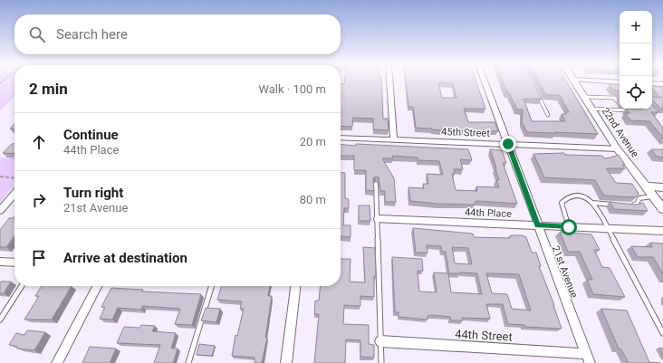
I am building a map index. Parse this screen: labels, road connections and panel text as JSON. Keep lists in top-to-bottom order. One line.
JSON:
{"streets":{"street":["45th Street","22nd Avenue","44th Place","21st Avenue","44th Street"]},"crossings":[["45th Street","22nd Avenue"],["45th Street","21st Avenue"],["44th Place","21st Avenue"],["21st Avenue","44th Street"]],"page":{"map_buttons":["+","−"],"search":"Search here","heading":["2 min","Walk · 100 m"],"list":[["Continue","44th Place","20 m"],["Turn right","21st Avenue","80 m"],"Arrive at destination"]}}
